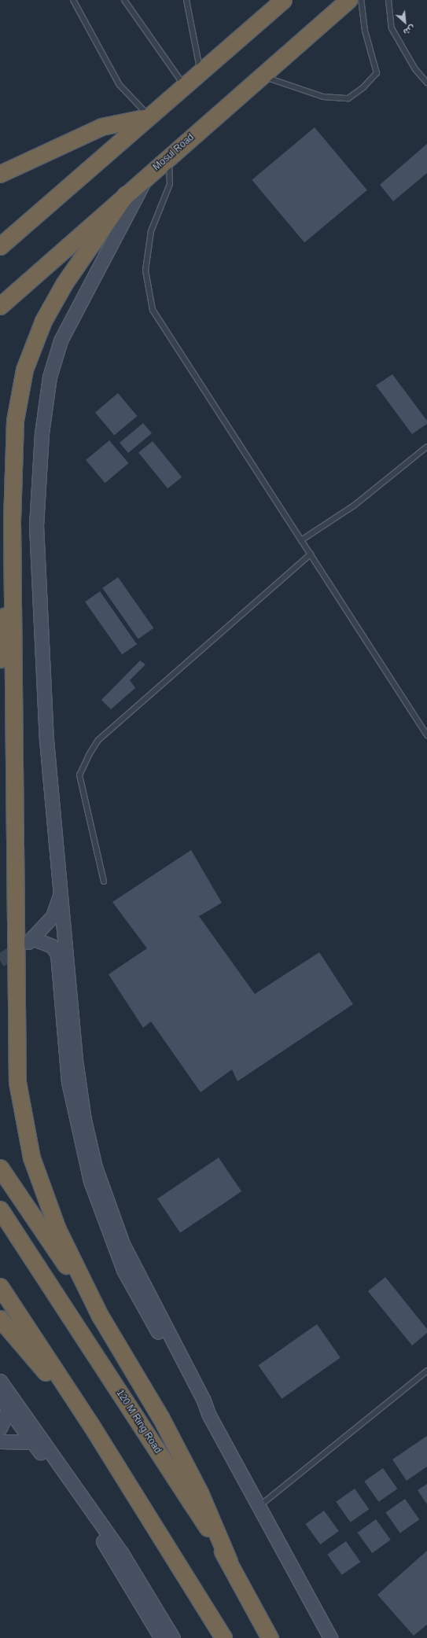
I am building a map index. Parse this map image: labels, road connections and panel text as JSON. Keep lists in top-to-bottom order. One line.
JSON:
{"streets":{"highway":["Mosul Road","120 M Ring Road"]},"north":"bottom right"}
